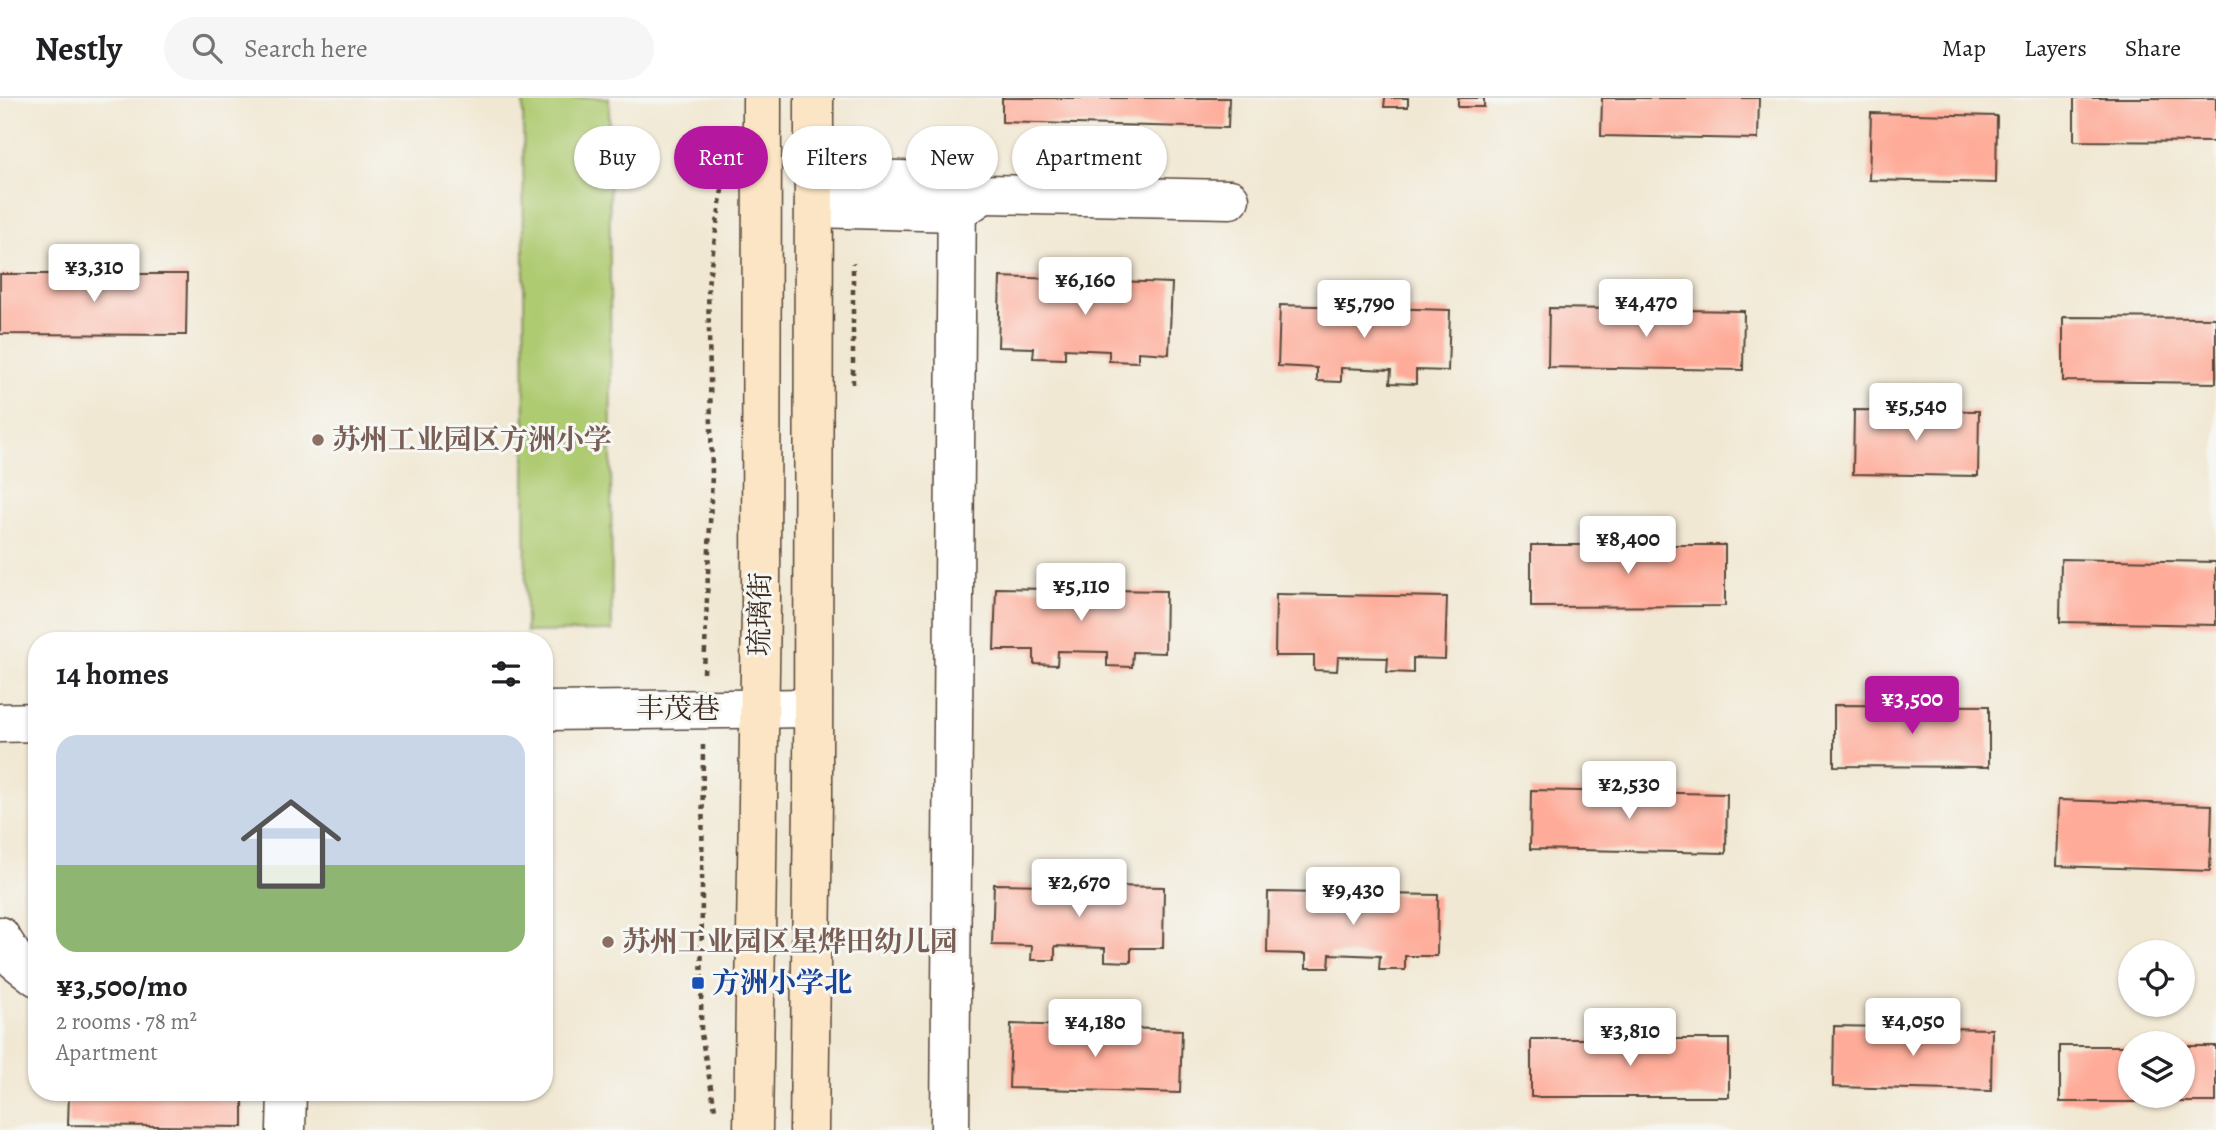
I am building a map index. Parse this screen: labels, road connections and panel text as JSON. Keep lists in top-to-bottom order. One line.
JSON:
{"streets":{"main road":["琉璃街"],"street":["丰茂巷"]},"crossings":[["琉璃街","丰茂巷"]],"places":{"other":["苏州工业园区方洲小学","苏州工业园区星烨田幼儿园"],"transit":["方洲小学北"]},"page":{"header":"Nestly","search":"Search here","nav":["Map","Layers","Share"],"chip":["Buy","Rent","Filters","New","Apartment"],"price":["¥3,310","¥6,160","¥4,470","¥5,790","¥5,540","¥8,400","¥5,110","¥3,500","¥2,530","¥2,670","¥9,430","¥4,050","¥4,180","¥3,810"],"heading":"14 homes","list":[{"name":"¥3,500/mo","note":"2 rooms · 78 m² · Apartment"}]}}
